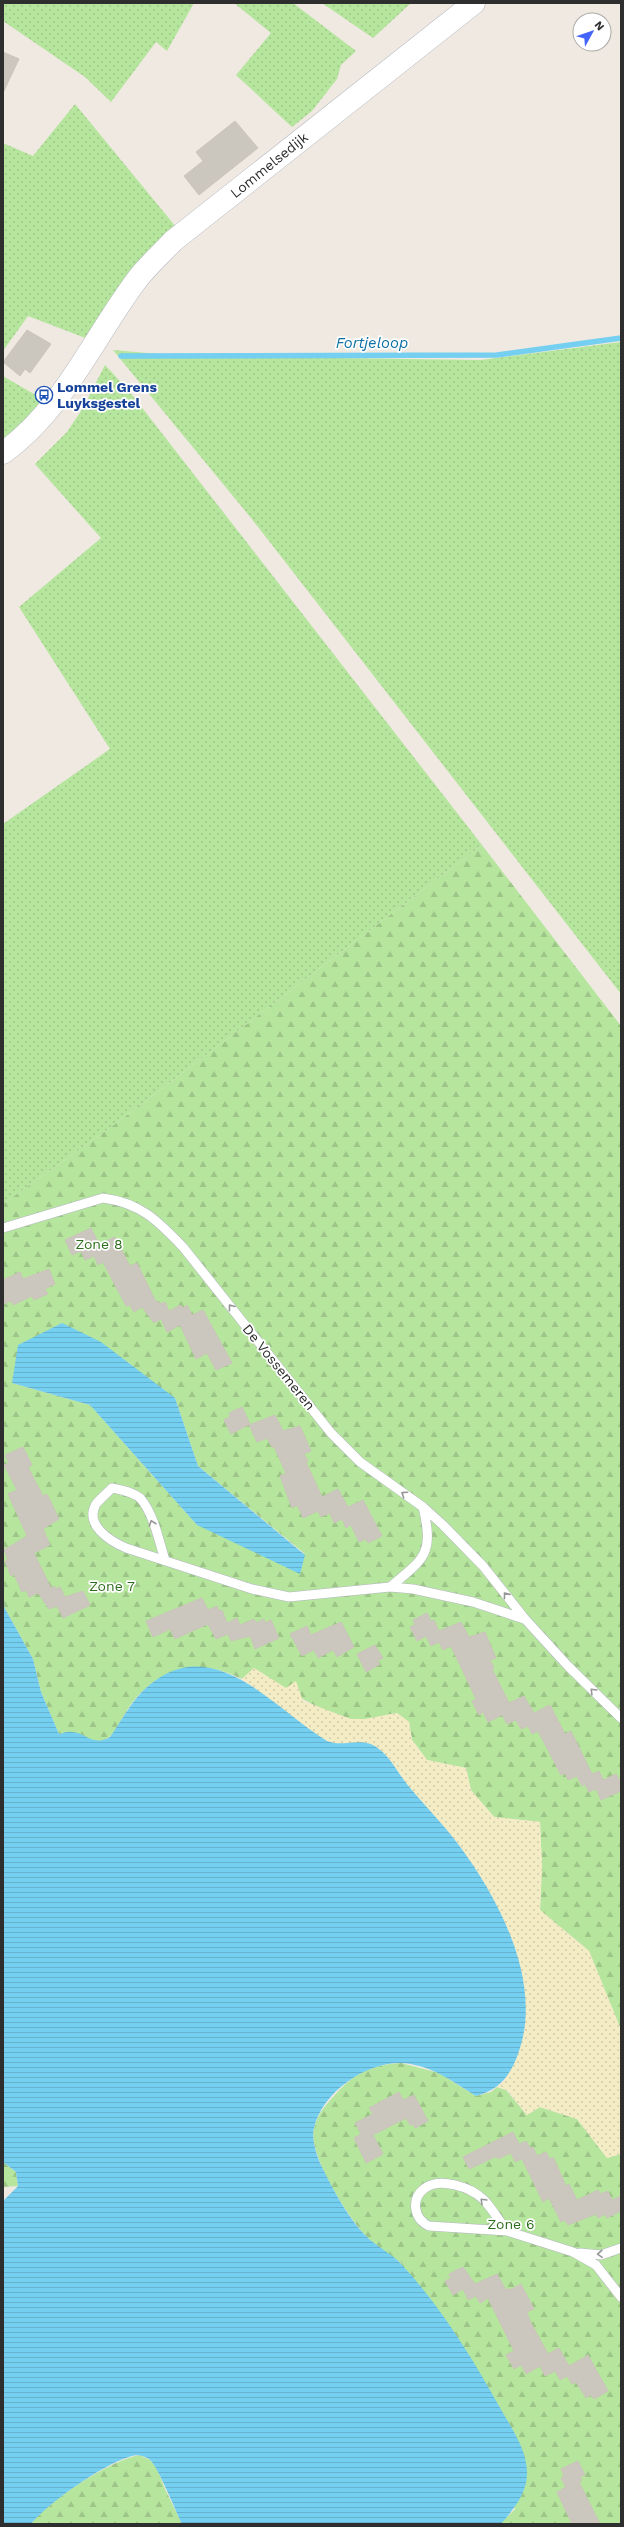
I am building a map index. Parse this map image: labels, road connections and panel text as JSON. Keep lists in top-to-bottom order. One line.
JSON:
{"streets":{"main road":["Lommelsedijk"],"lane":["De Vossemeren"]},"water":["Fortjeloop"],"parks":["Zone 8","Zone 7","Zone 6"],"places":{"bus stop":["Lommel Grens Luyksgestel"]},"north":"top right"}
